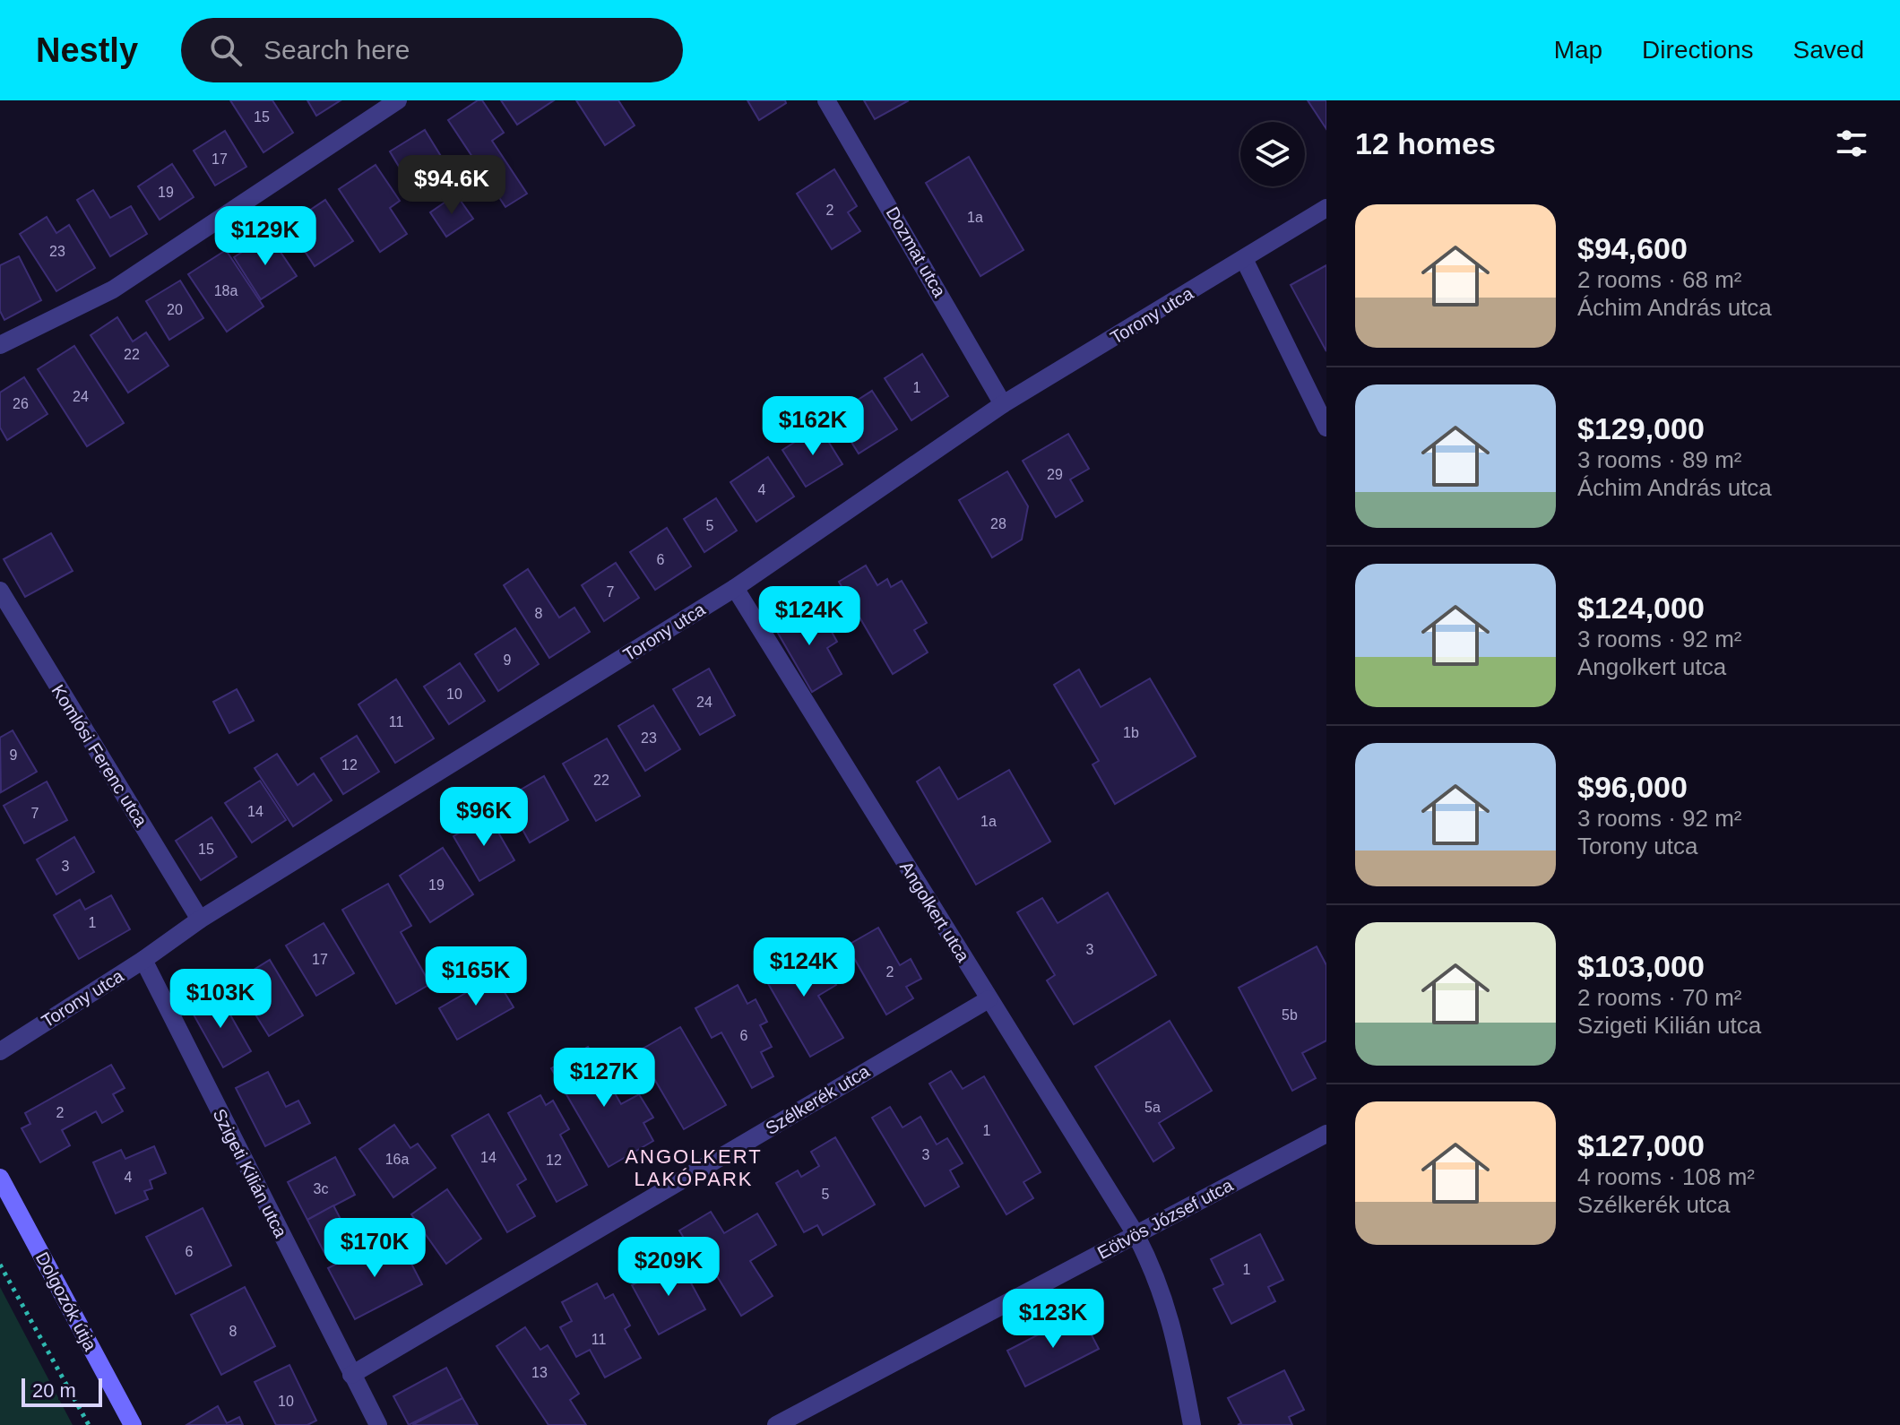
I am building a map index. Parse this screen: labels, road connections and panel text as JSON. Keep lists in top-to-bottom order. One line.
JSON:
{"streets":{"main road":["Dolgozók útja"],"street":["Dozmat utca","Torony utca","Komlósi Ferenc utca","Angolkert utca","Szélkerék utca","Szigeti Kilián utca","Eötvös József utca"]},"crossings":[["Dozmat utca","Torony utca"],["Torony utca","Komlósi Ferenc utca"],["Torony utca","Angolkert utca"],["Torony utca","Szigeti Kilián utca"],["Angolkert utca","Szélkerék utca"],["Angolkert utca","Eötvös József utca"],["Szélkerék utca","Szigeti Kilián utca"]],"districts":["ANGOLKERT LAKÓPARK"],"house_numbers":["15","17","19","2","1a","23","18a","20","22","1","24","26","29","4","28","5","6","7","8","9","10","24","11","1b","23","9","12","22","14","7","1a","15","3","19","1","3","17","2","5b","6","5a","2","1","3","14","16a","12","4","3c","5","6","1","8","11","13","10"],"scale_bar":"20 m","page":{"header":"Nestly","search":"Search here","nav":["Map","Directions","Saved"],"heading":"12 homes","price":["$94.6K","$129K","$162K","$124K","$96K","$124K","$165K","$103K","$127K","$170K","$209K","$123K"],"list":[{"name":"$94,600","note":"2 rooms · 68 m² · Áchim András utca"},{"name":"$129,000","note":"3 rooms · 89 m² · Áchim András utca"},{"name":"$124,000","note":"3 rooms · 92 m² · Angolkert utca"},{"name":"$96,000","note":"3 rooms · 92 m² · Torony utca"},{"name":"$103,000","note":"2 rooms · 70 m² · Szigeti Kilián utca"},{"name":"$127,000","note":"4 rooms · 108 m² · Szélkerék utca"}],"scale":"20 m"}}
